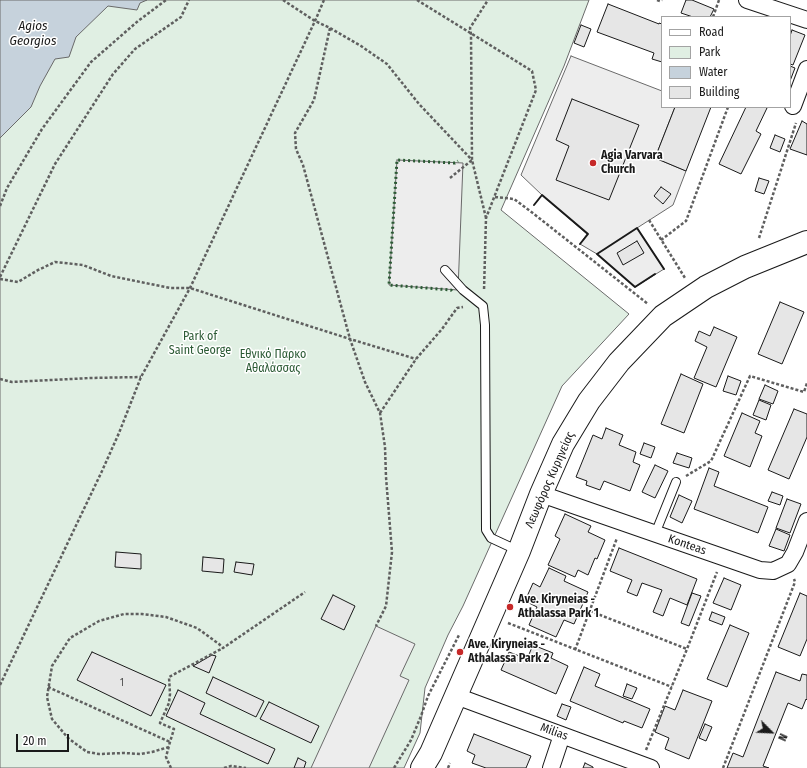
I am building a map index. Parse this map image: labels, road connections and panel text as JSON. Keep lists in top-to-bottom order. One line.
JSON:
{"streets":{"main road":["Λεωφόρος Κυρηνείας"],"street":["Konteas","Milias"]},"crossings":[["Λεωφόρος Κυρηνείας","Konteas"],["Λεωφόρος Κυρηνείας","Milias"]],"water":["Agios Georgios"],"parks":["Park of Saint George","Εθνικό Πάρκο Αθαλάσσας"],"places":["Agia Varvara Church","Ave. Kiryneias - Athalassa Park 1","Ave. Kiryneias - Athalassa Park 2"],"house_numbers":["1"],"legend":["Road","Park","Water","Building"],"scale_bar":"20 m","north":"bottom right"}
